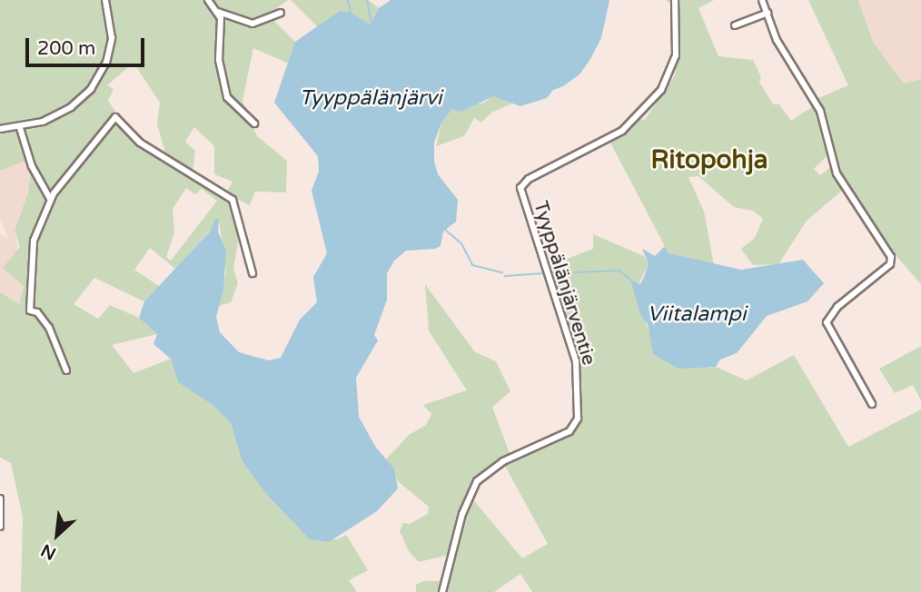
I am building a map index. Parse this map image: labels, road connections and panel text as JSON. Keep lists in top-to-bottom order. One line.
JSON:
{"streets":{"street":["Tyyppälänjärventie"]},"districts":["Ritopohja"],"water":["Tyyppälänjärvi","Viitalampi"],"scale_bar":"200 m","north":"bottom left"}
